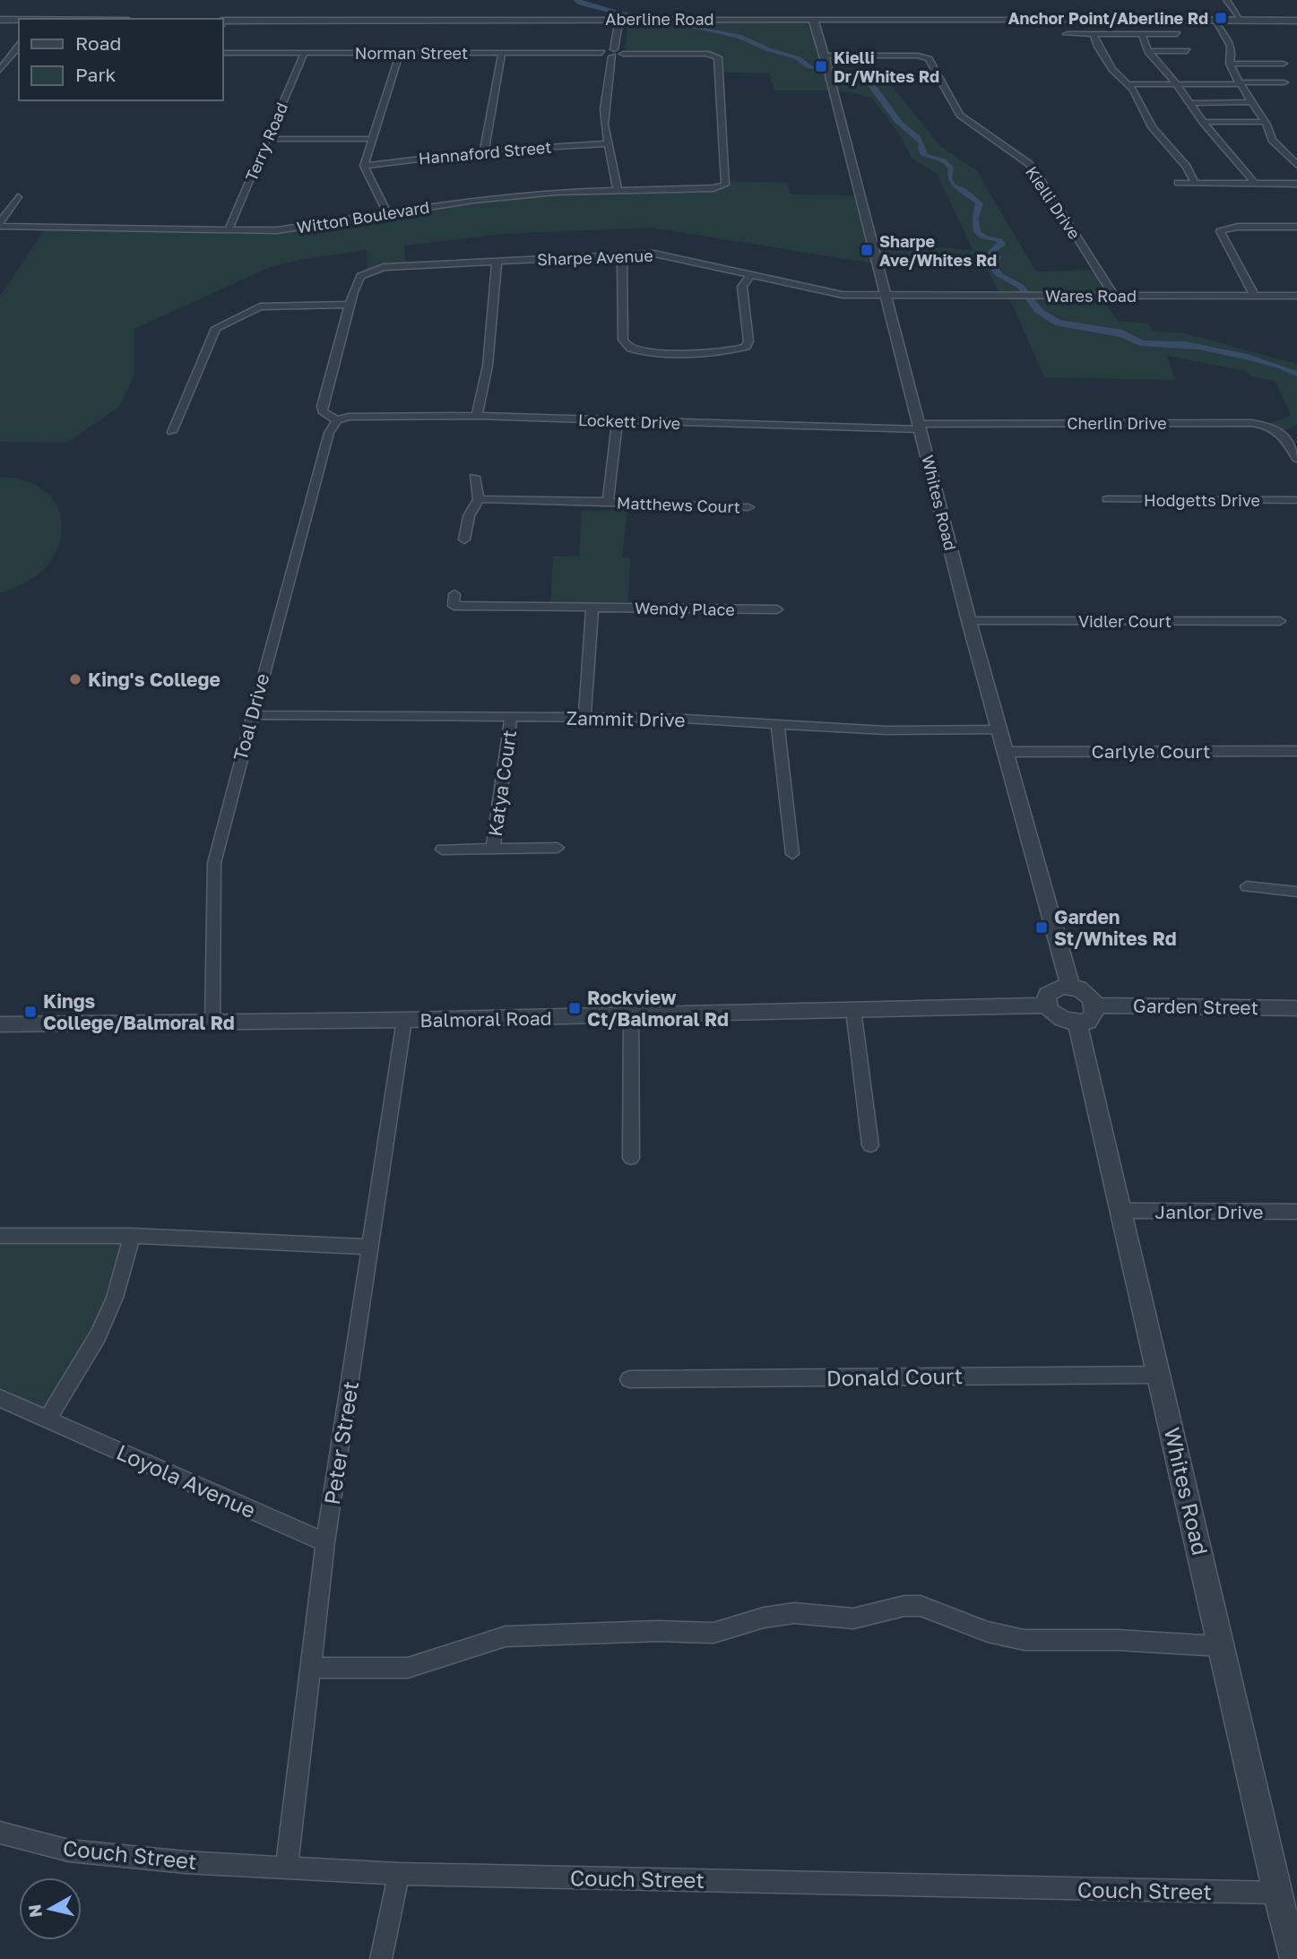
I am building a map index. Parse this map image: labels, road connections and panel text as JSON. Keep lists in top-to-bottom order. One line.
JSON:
{"streets":{"street":["Aberline Road","Norman Street","Terry Road","Hannaford Street","Kielli Drive","Witton Boulevard","Sharpe Avenue","Wares Road","Lockett Drive","Cherlin Drive","Hodgetts Drive","Whites Road","Matthews Court","Wendy Place","Vidler Court","Toal Drive","Zammit Drive","Carlyle Court","Katya Court","Garden Street","Balmoral Road","Janlor Drive","Donald Court","Peter Street","Loyola Avenue","Couch Street"]},"crossings":[["Aberline Road","Whites Road"],["Norman Street","Terry Road"],["Terry Road","Witton Boulevard"],["Kielli Drive","Wares Road"],["Kielli Drive","Whites Road"],["Sharpe Avenue","Wares Road"],["Sharpe Avenue","Whites Road"],["Wares Road","Whites Road"],["Lockett Drive","Cherlin Drive"],["Lockett Drive","Whites Road"],["Lockett Drive","Matthews Court"],["Lockett Drive","Toal Drive"],["Cherlin Drive","Whites Road"],["Whites Road","Vidler Court"],["Whites Road","Zammit Drive"],["Whites Road","Carlyle Court"],["Whites Road","Garden Street"],["Whites Road","Balmoral Road"],["Whites Road","Janlor Drive"],["Whites Road","Donald Court"],["Whites Road","Couch Street"],["Toal Drive","Zammit Drive"],["Toal Drive","Balmoral Road"],["Zammit Drive","Katya Court"],["Garden Street","Balmoral Road"],["Balmoral Road","Peter Street"],["Peter Street","Loyola Avenue"],["Peter Street","Couch Street"]],"places":{"transit":["Anchor Point/Aberline Rd","Kielli Dr/Whites Rd","Sharpe Ave/Whites Rd","Garden St/Whites Rd","Rockview Ct/Balmoral Rd","Kings College/Balmoral Rd"],"other":["King's College"]},"legend":["Road","Park"],"north":"left"}
